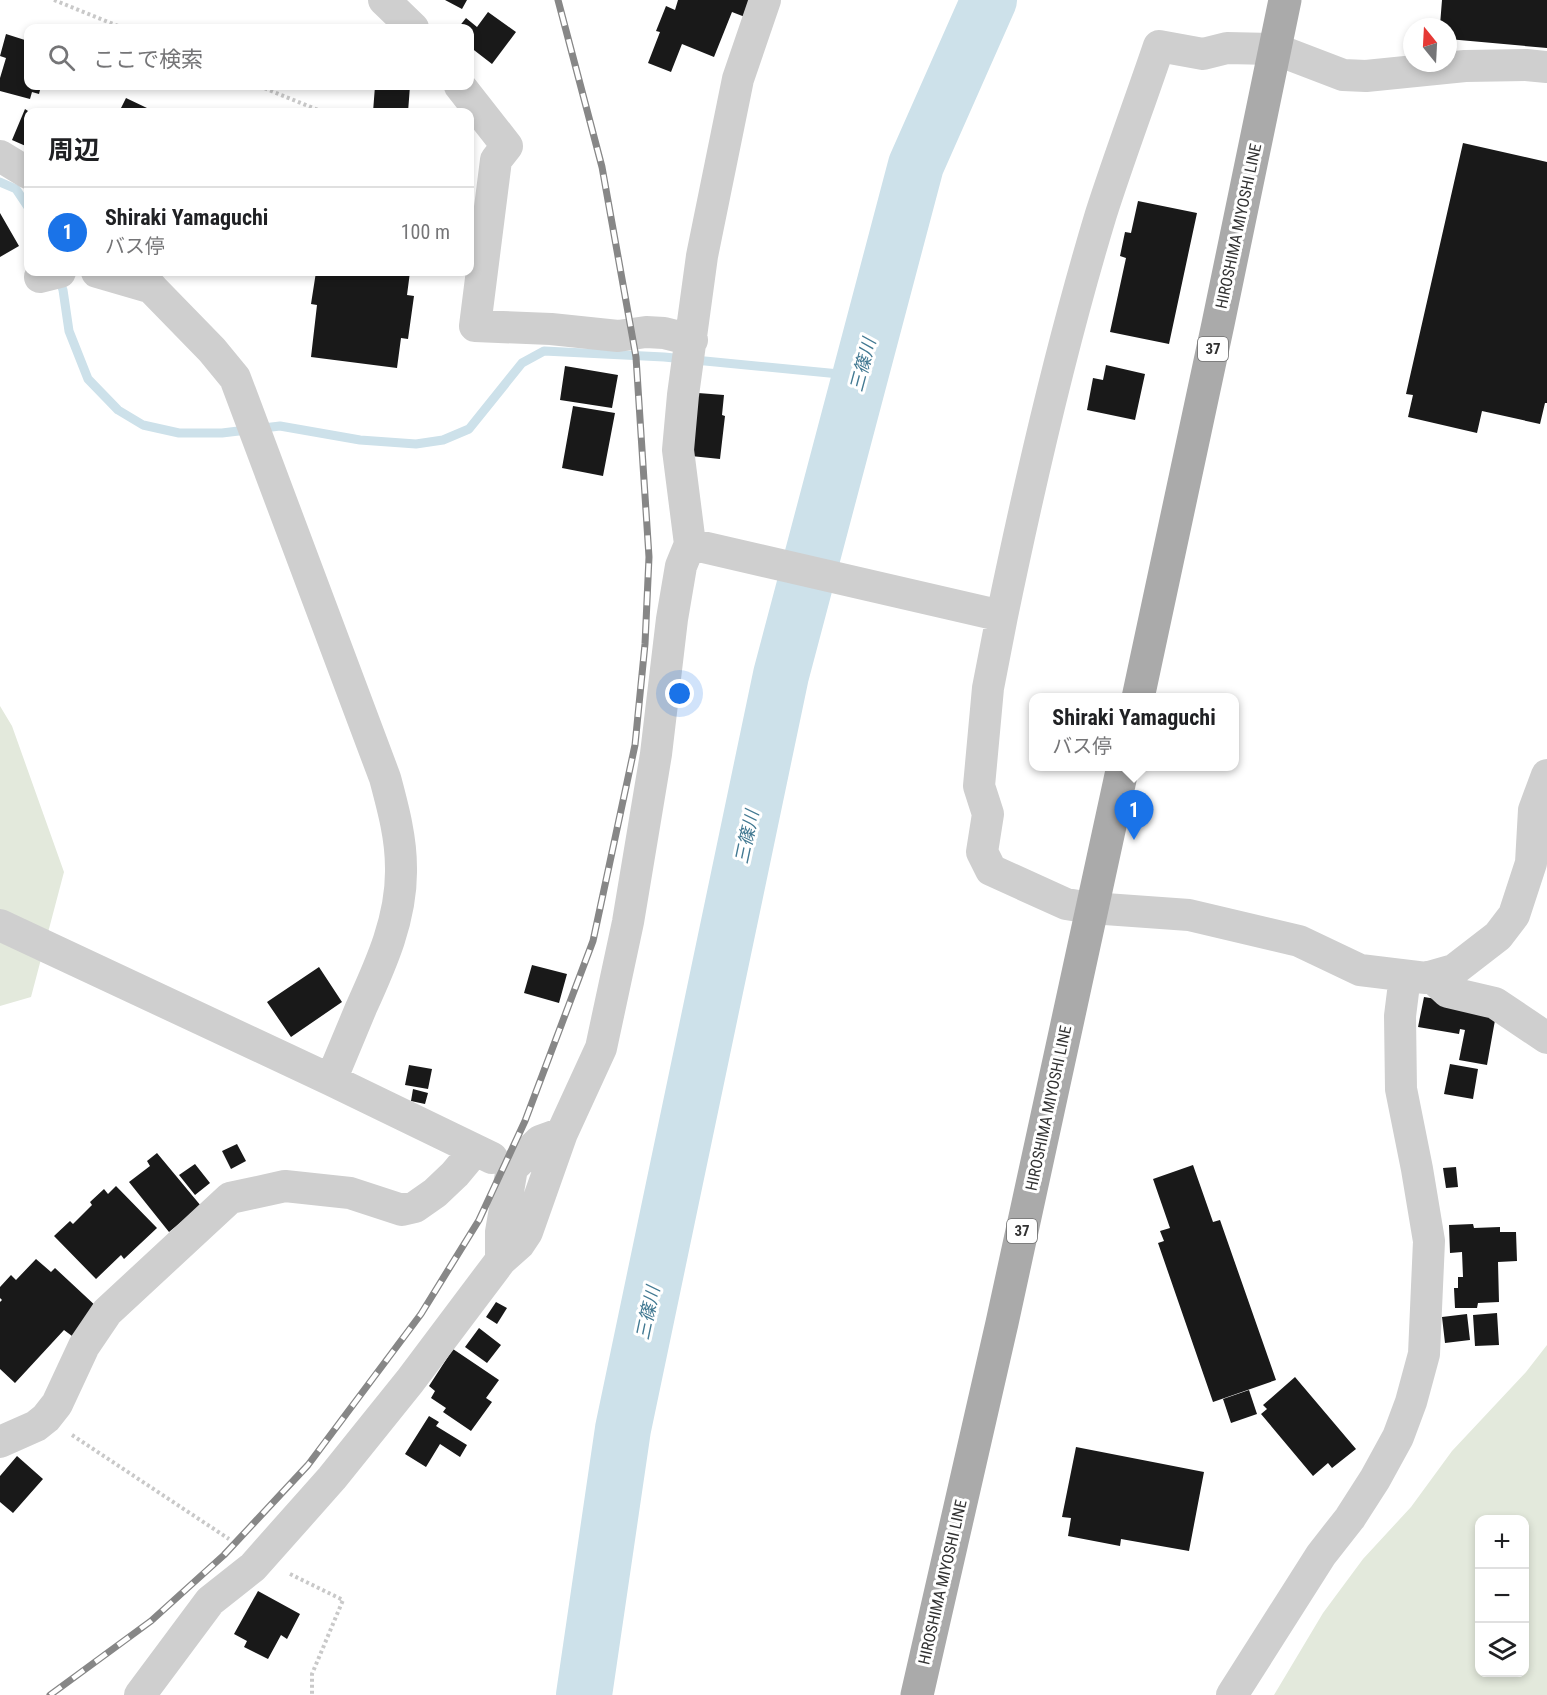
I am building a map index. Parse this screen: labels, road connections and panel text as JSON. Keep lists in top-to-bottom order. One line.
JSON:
{"streets":{"main road":["HIROSHIMA MIYOSHI LINE","37"]},"water":["三篠川"],"north":"top","page":{"search":"ここで検索","heading":"周辺","list":[{"mark":"1","name":"Shiraki Yamaguchi","note":"バス停","value":"100 m"}],"popup":["Shiraki Yamaguchi","バス停"],"pins":"1","map_buttons":["+","−"]}}
